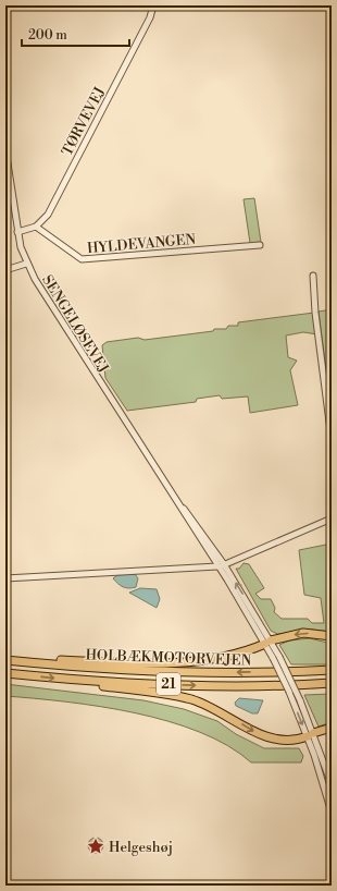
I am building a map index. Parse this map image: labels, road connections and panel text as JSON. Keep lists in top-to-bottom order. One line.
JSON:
{"streets":{"highway":["HOLBÆKMOTORVEJEN","21"],"street":["TØRVEVEJ","HYLDEVANGEN","SENGELØSEVEJ"]},"crossings":[["TØRVEVEJ","HYLDEVANGEN"]],"places":{"place":["Helgeshøj"]},"scale_bar":"200 m"}
